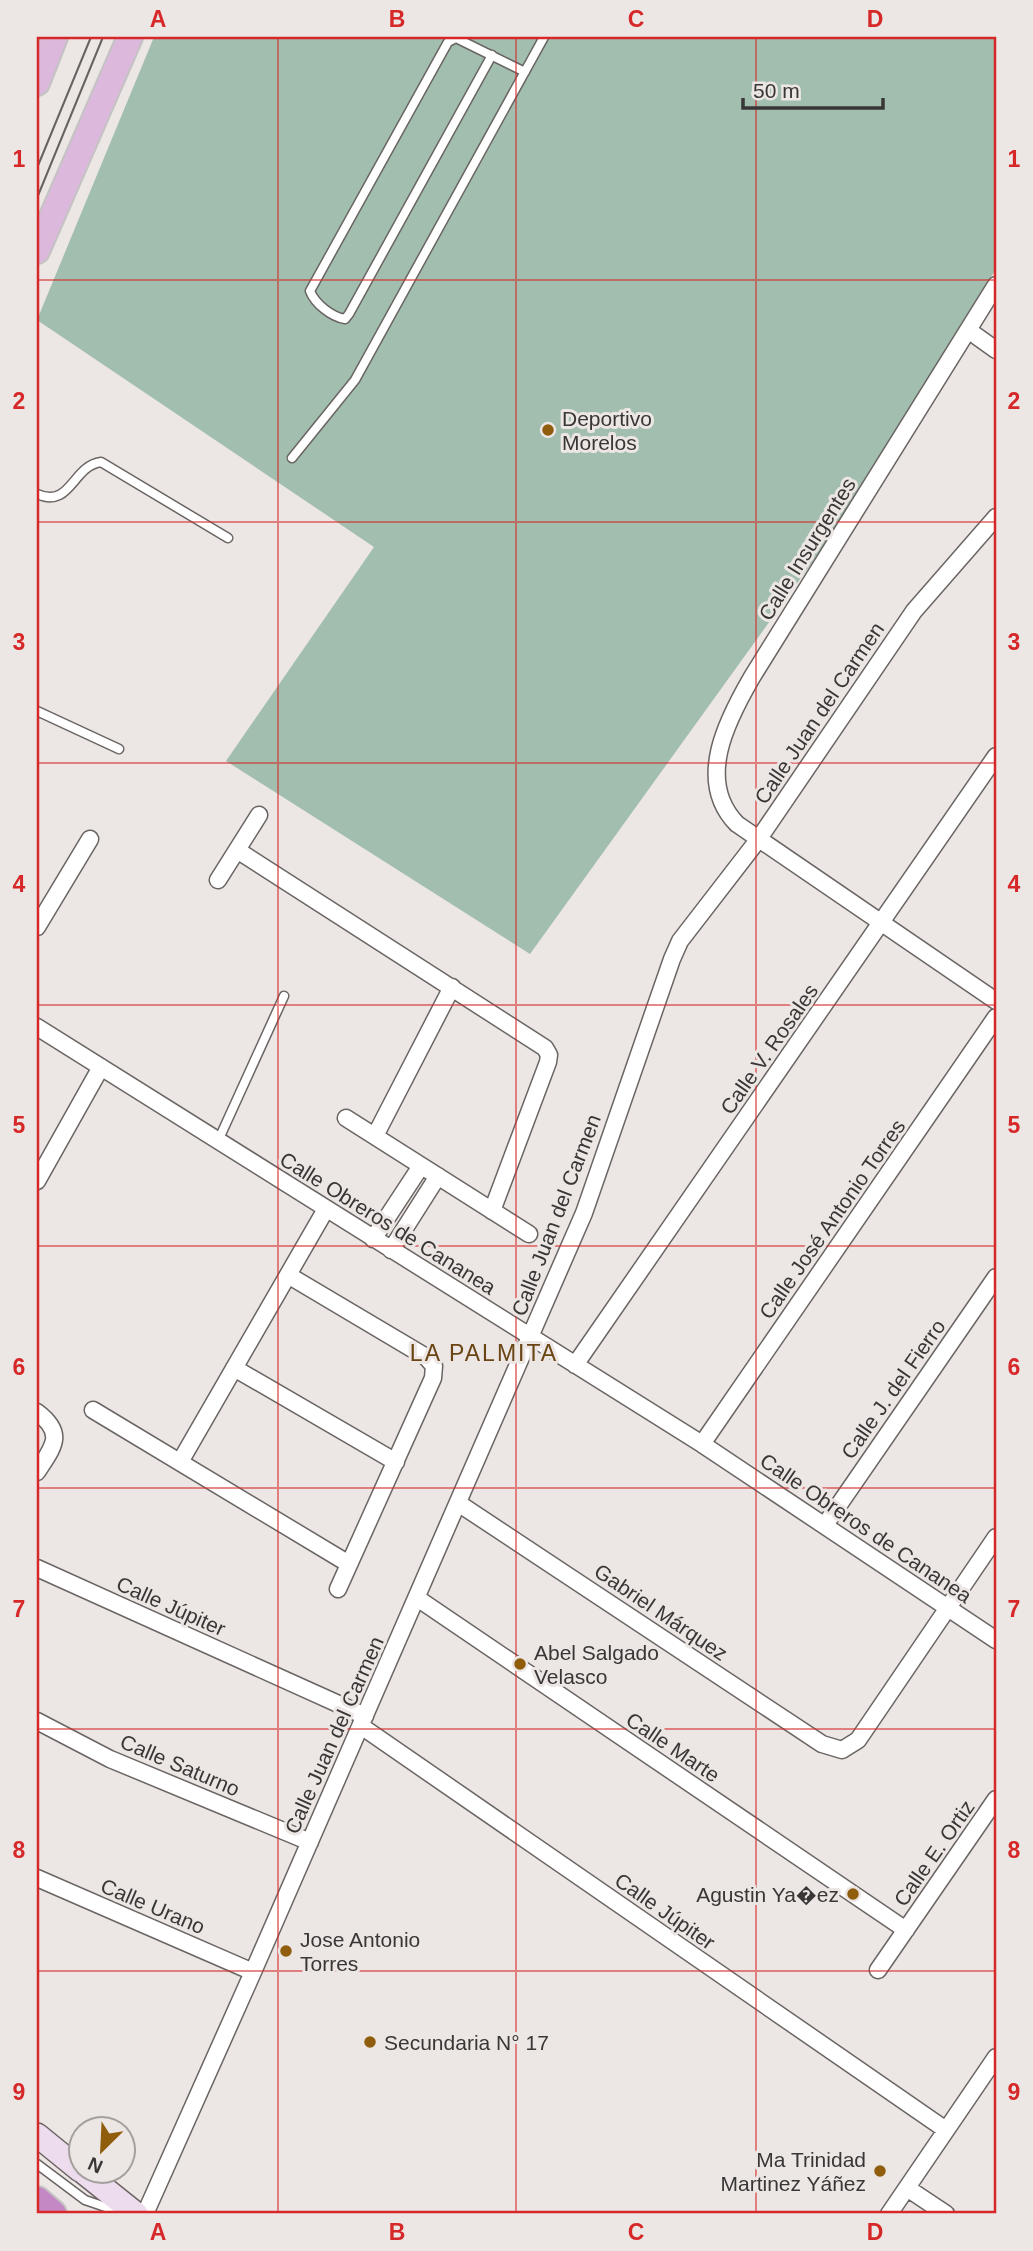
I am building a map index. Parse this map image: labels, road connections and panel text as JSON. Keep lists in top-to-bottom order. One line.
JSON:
{"streets":{"street":["Calle Insurgentes","Calle Juan del Carmen","Calle V. Rosales","Calle José Antonio Torres","Calle Obreros de Cananea","Calle J. del Fierro","Calle Júpiter","Gabriel Márquez","Calle Marte","Calle Saturno","Calle E. Ortiz","Calle Urano"]},"crossings":[["Calle Insurgentes","Calle Juan del Carmen"],["Calle Insurgentes","Calle V. Rosales"],["Calle Juan del Carmen","Calle Obreros de Cananea"],["Calle Juan del Carmen","Calle Júpiter"],["Calle Juan del Carmen","Gabriel Márquez"],["Calle Juan del Carmen","Calle Marte"],["Calle Juan del Carmen","Calle Saturno"],["Calle Juan del Carmen","Calle Urano"],["Calle V. Rosales","Calle Obreros de Cananea"],["Calle José Antonio Torres","Calle Obreros de Cananea"],["Calle Obreros de Cananea","Calle J. del Fierro"],["Calle Obreros de Cananea","Gabriel Márquez"],["Calle Marte","Calle E. Ortiz"]],"districts":["LA PALMITA"],"places":["Deportivo Morelos","Abel Salgado Velasco","Agustin Ya�ez","Jose Antonio Torres","Secundaria N° 17","Ma Trinidad Martinez Yáñez"],"scale_bar":"50 m","north":"bottom left","grid":{"columns":["A","B","C","D"],"rows":["1","2","3","4","5","6","7","8","9"]}}
